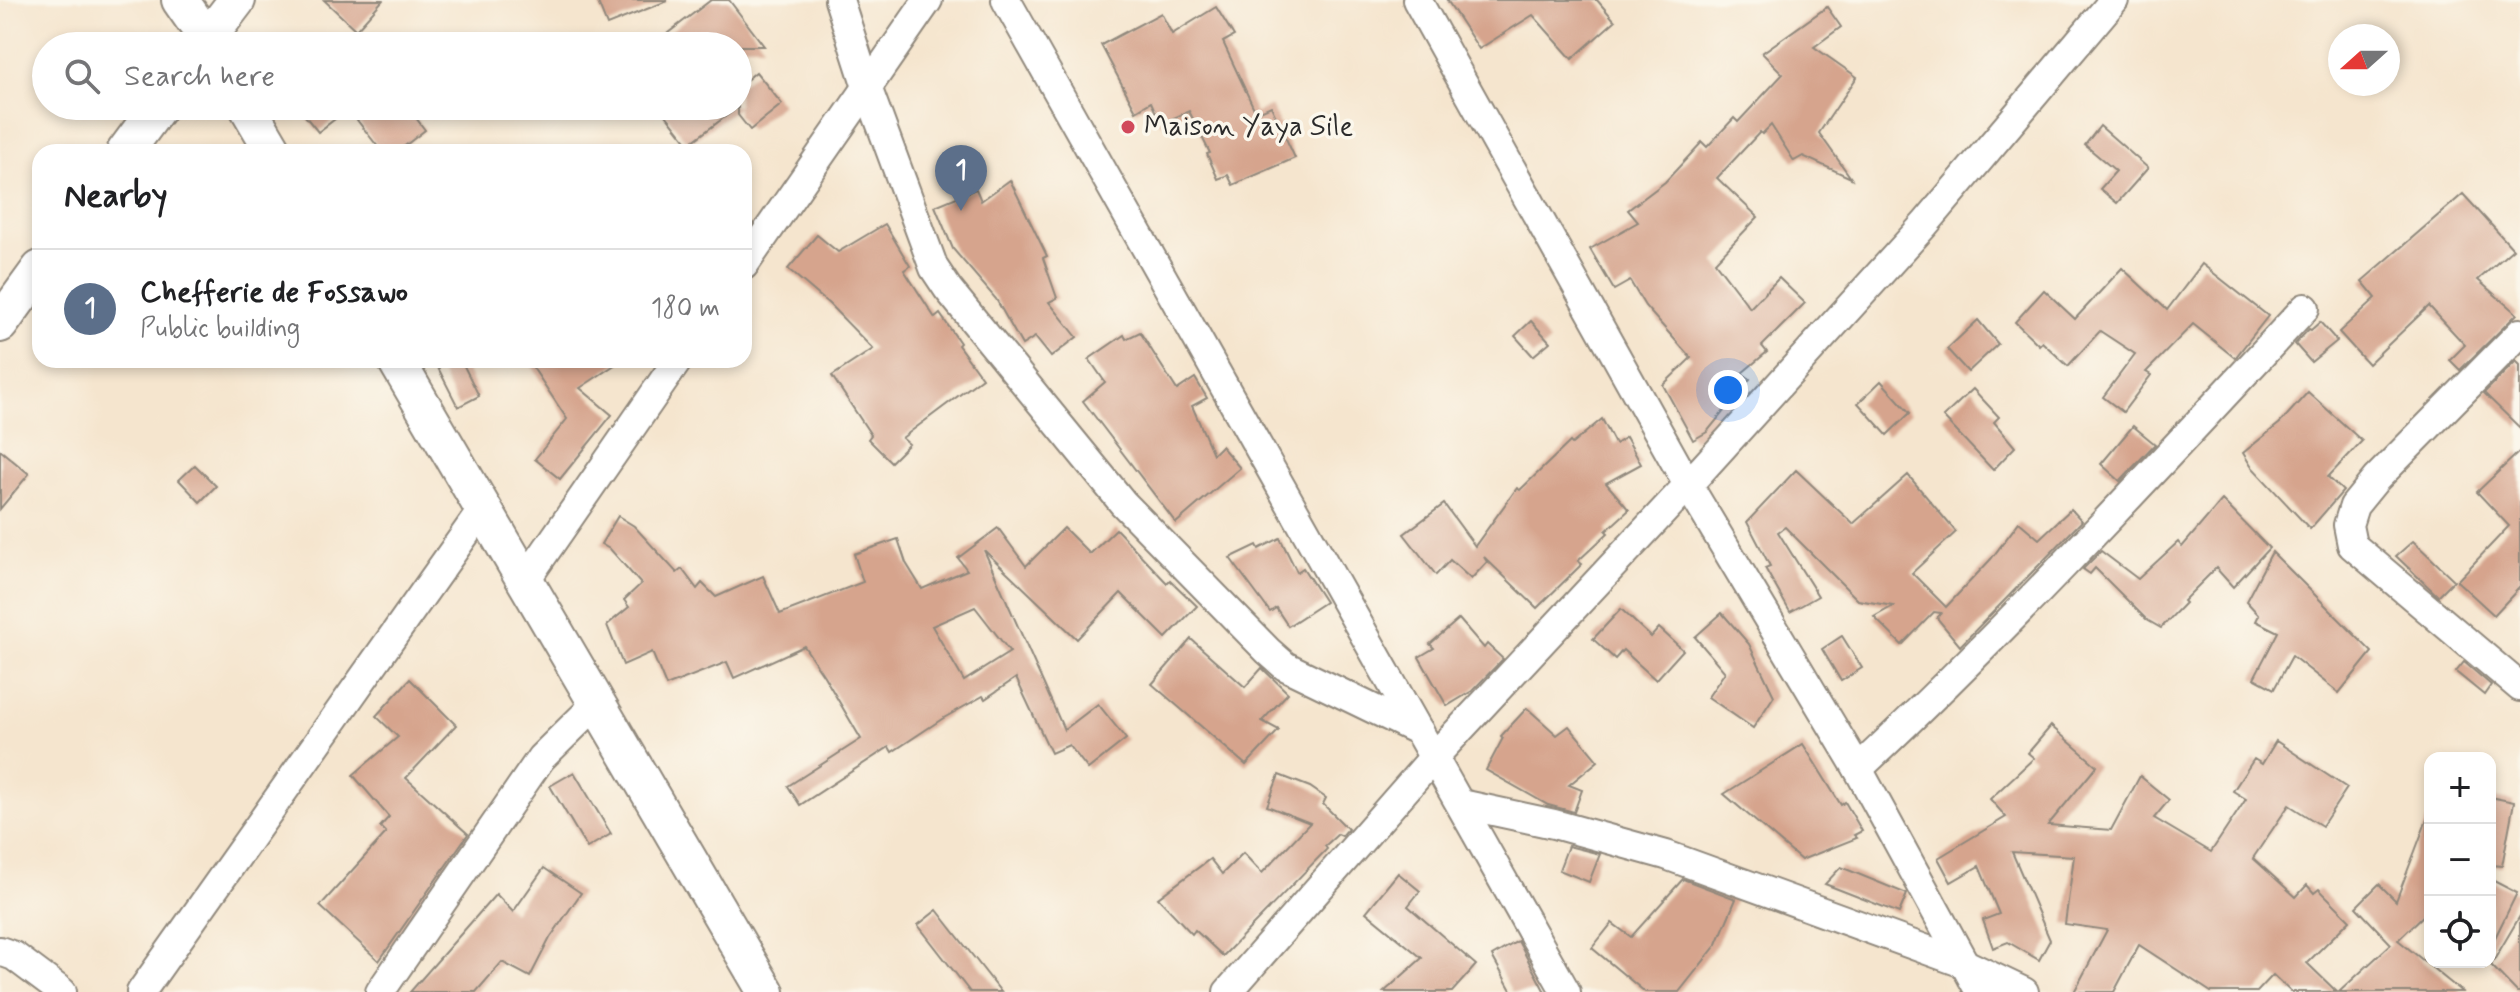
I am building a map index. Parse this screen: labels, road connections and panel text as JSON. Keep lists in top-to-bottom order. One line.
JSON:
{"places":["Maison Yaya Sile"],"north":"left","page":{"search":"Search here","heading":"Nearby","pins":"1","list":[{"mark":"1","name":"Chefferie de Fossawo","note":"Public building","value":"180 m"}],"map_buttons":["+","−"]}}
